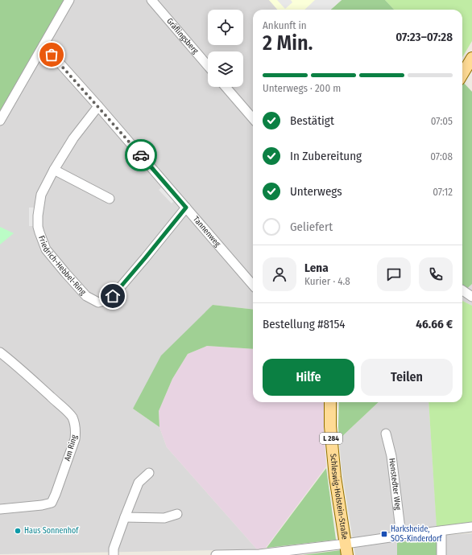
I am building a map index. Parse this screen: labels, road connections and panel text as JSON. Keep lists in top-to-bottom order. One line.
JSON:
{"streets":{"main road":["L 284","Schleswig-Holstein-Straße"],"street":["Gräflingsberg","Tannenweg","Friedrich-Hebbel-Ring","Am Ring","Henstedter Weg"]},"crossings":[["Tannenweg","Friedrich-Hebbel-Ring"]],"places":{"other":["Haus Sonnenhof"],"transit":["Harksheide, SOS-Kinderdorf"]},"page":{"heading":["2 Min.","Ankunft in","07:23–07:28"],"panel":["Lena","Kurier · 4.8","Bestellung #8154","46.66 €"],"bar":"Unterwegs · 200 m","list":[["Bestätigt","07:05"],["In Zubereitung","07:08"],["Unterwegs","07:12"],"Geliefert"],"buttons":["Hilfe","Teilen"]}}
